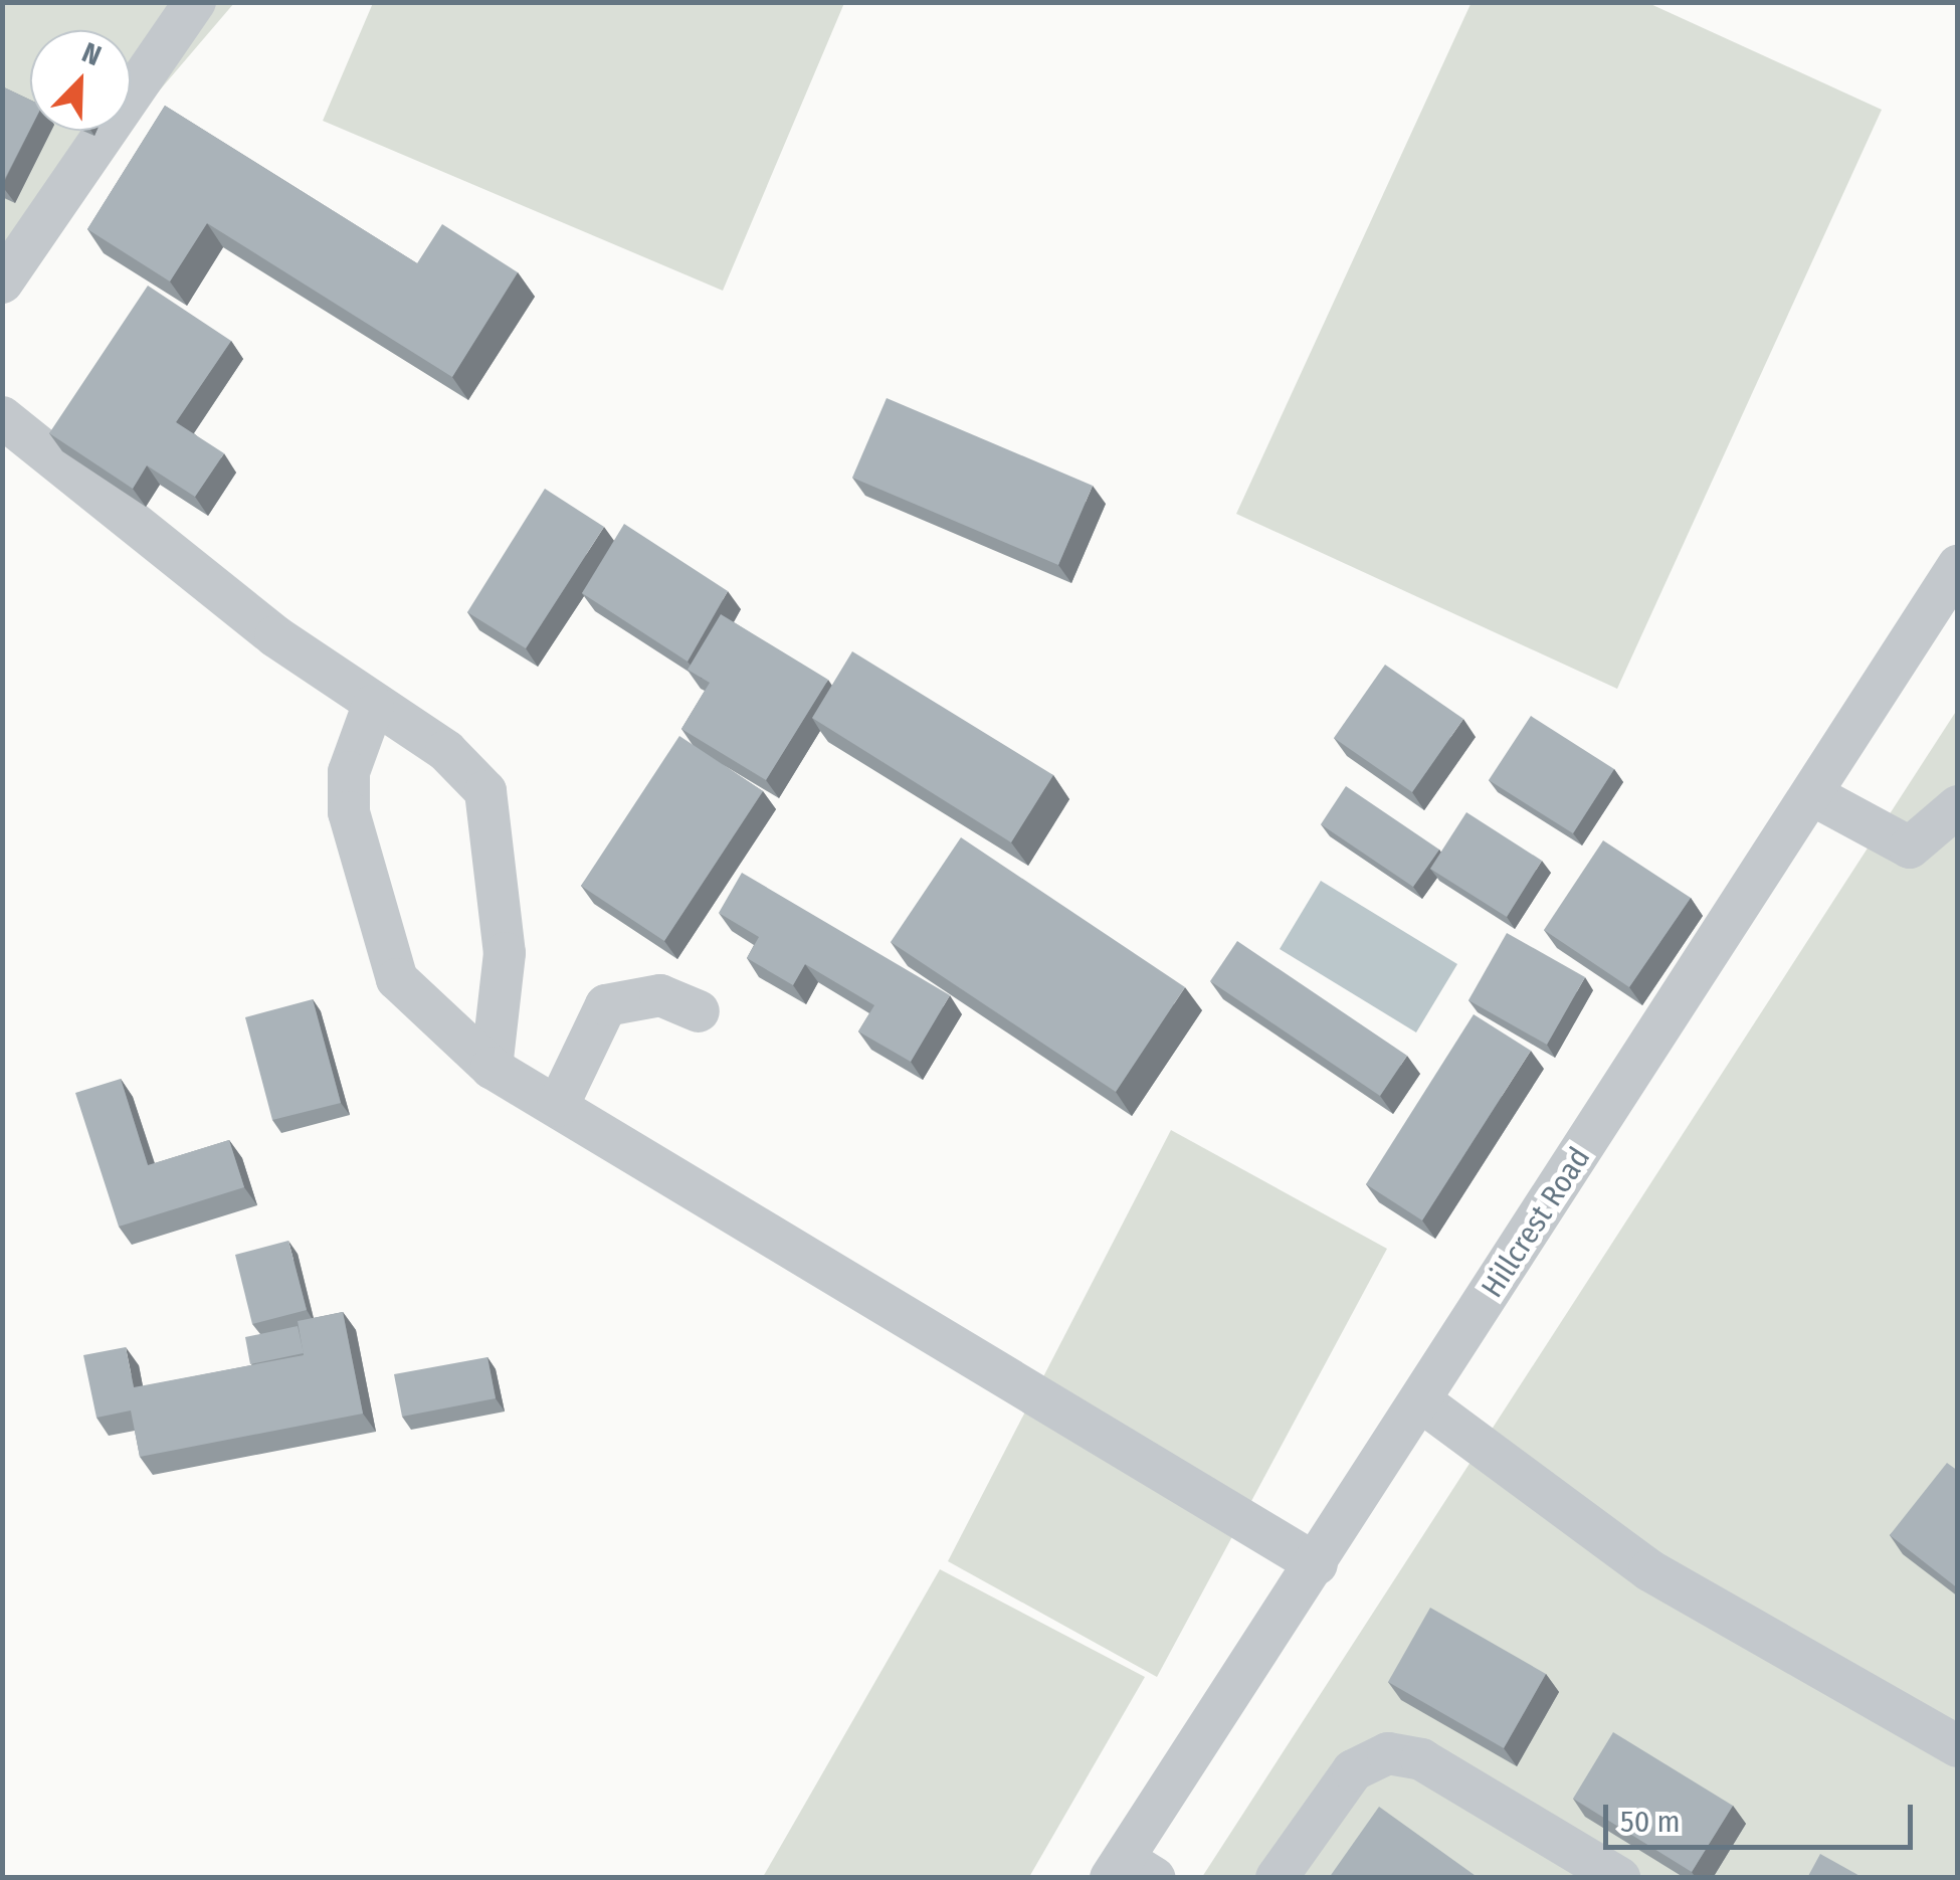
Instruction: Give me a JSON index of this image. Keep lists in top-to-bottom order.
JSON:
{
  "streets": {
    "street": ["Hillcrest Road"]
  },
  "scale_bar": "50 m",
  "north": "top right"
}
